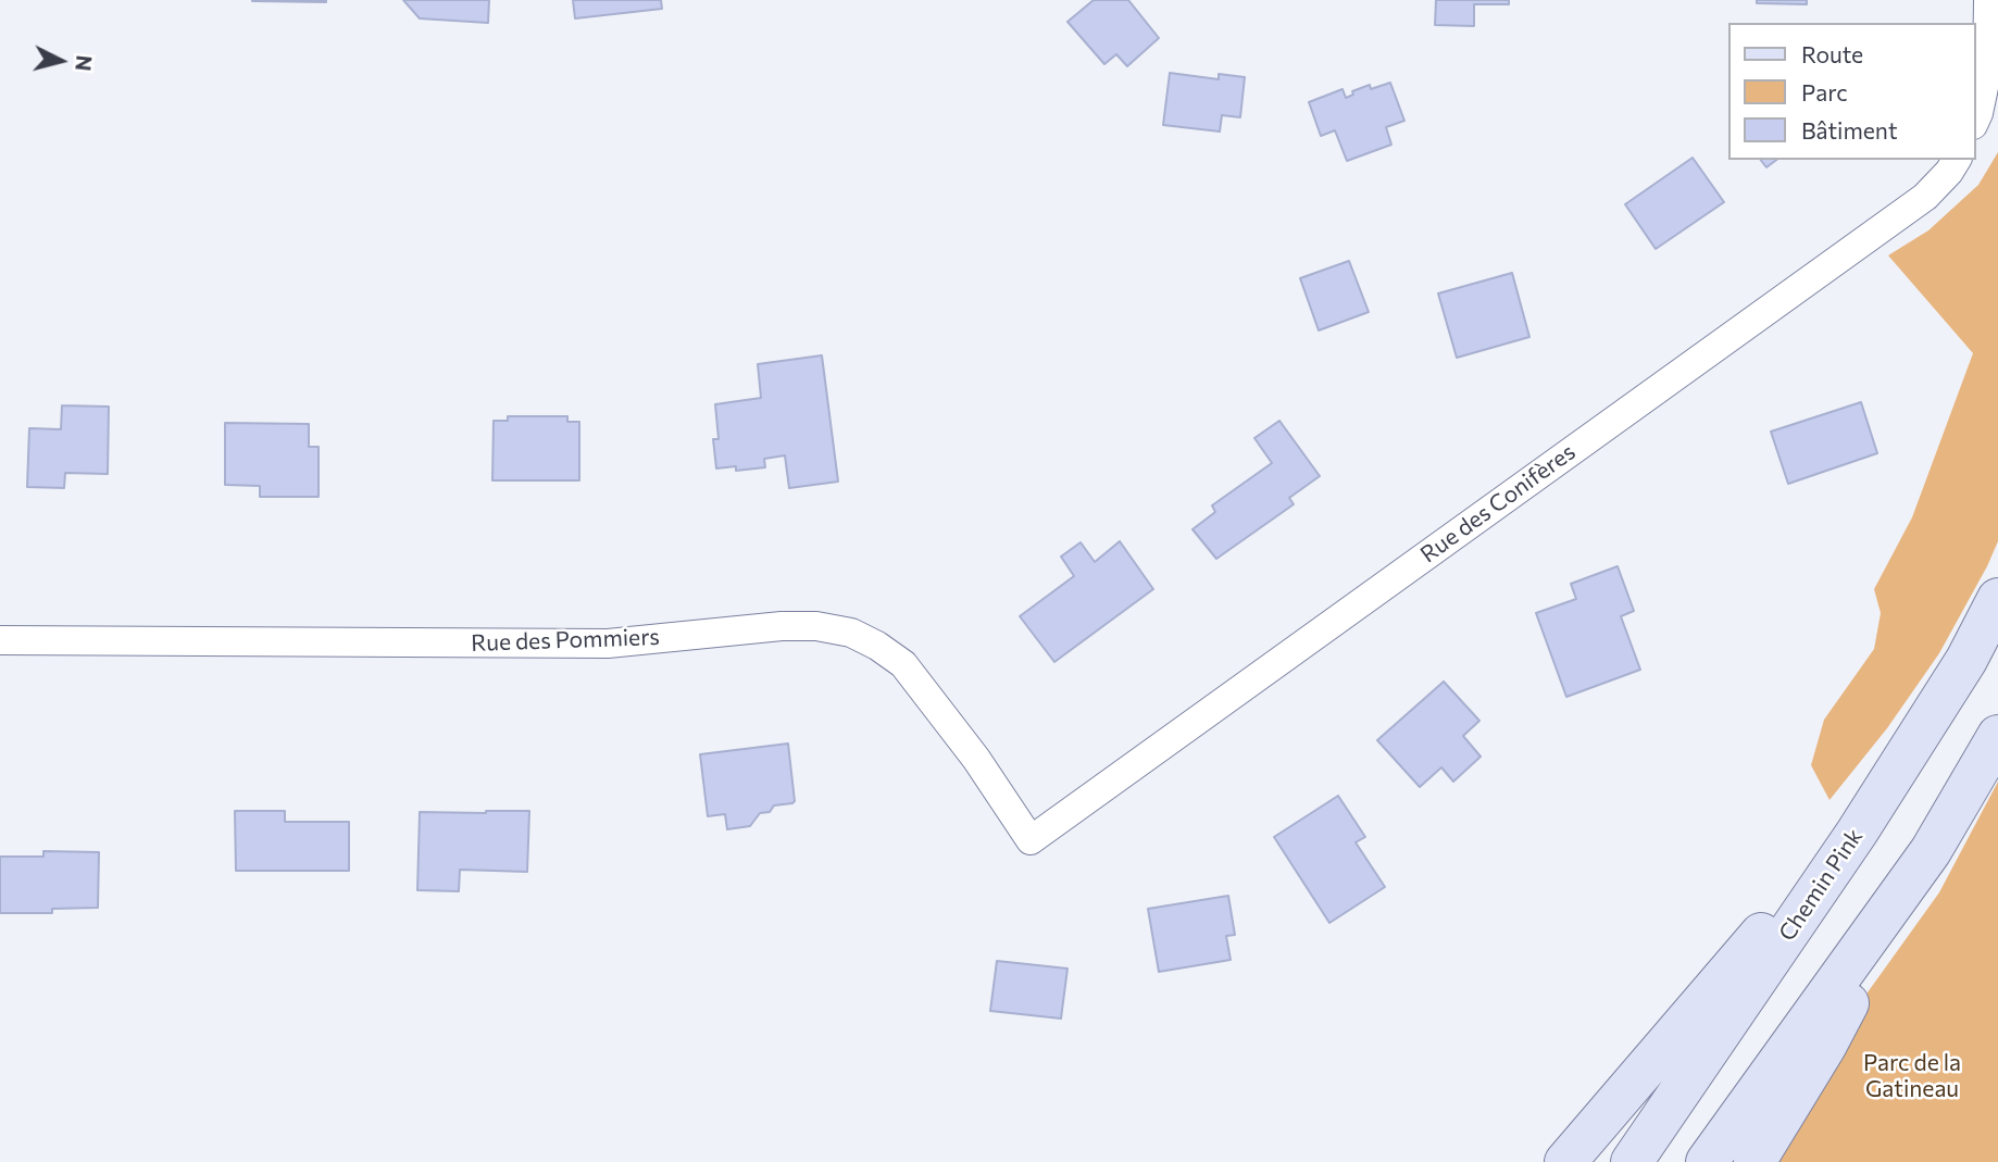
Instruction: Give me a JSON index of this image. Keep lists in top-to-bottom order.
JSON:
{
  "streets": {
    "main road": ["Chemin Pink"],
    "street": ["Rue des Conifères", "Rue des Pommiers"]
  },
  "crossings": [
    ["Rue des Conifères", "Rue des Pommiers"]
  ],
  "parks": ["Parc de la Gatineau"],
  "legend": ["Route", "Parc", "Bâtiment"],
  "north": "right"
}
